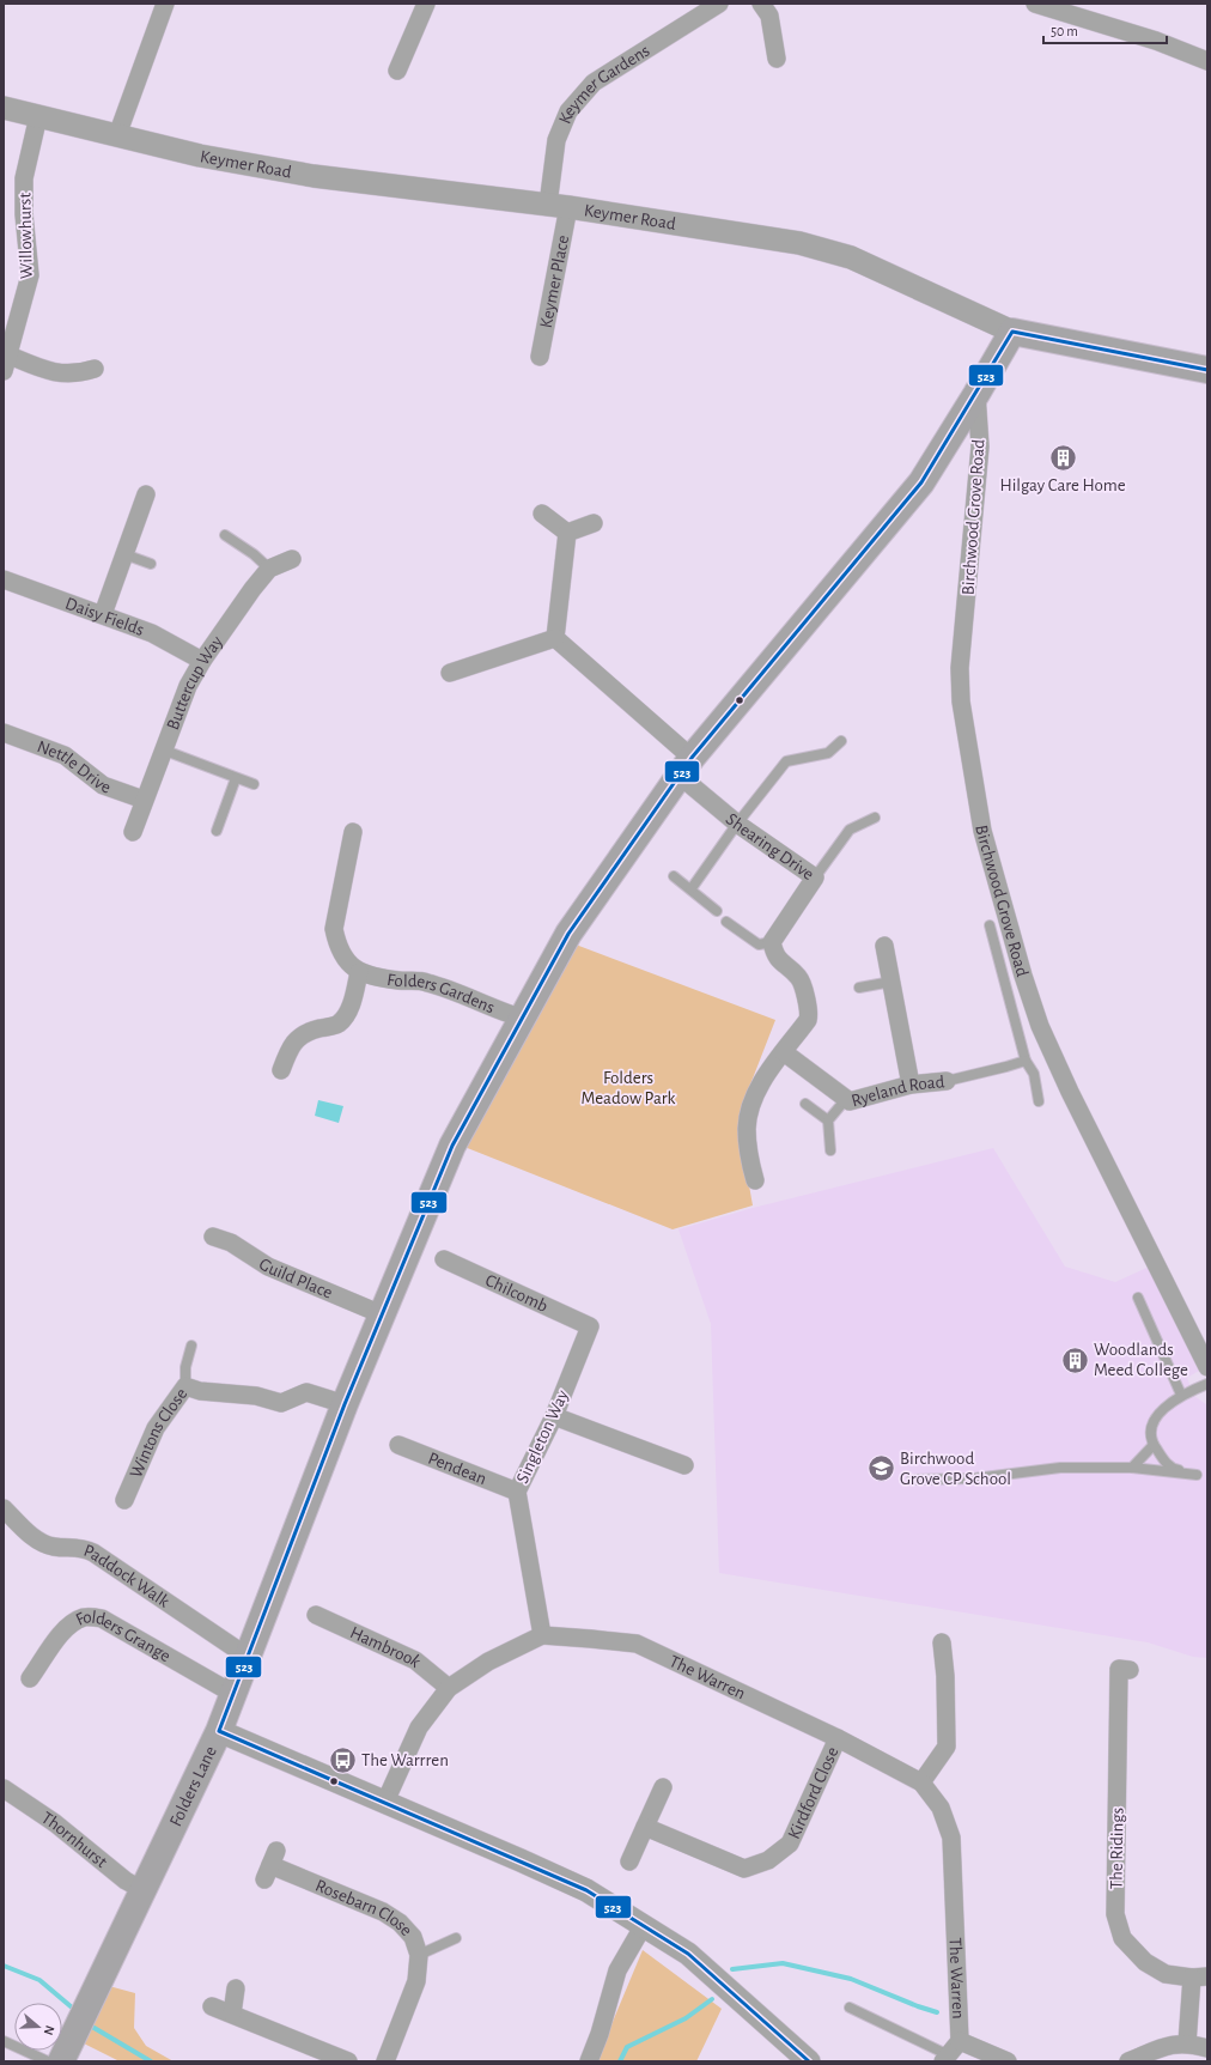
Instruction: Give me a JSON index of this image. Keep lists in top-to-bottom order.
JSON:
{
  "streets": {
    "main road": ["Keymer Road", "Folders Lane"],
    "street": [
      "Keymer Gardens",
      "Willowhurst",
      "Keymer Place",
      "Birchwood Grove Road",
      "Daisy Fields",
      "Buttercup Way",
      "Nettle Drive",
      "Shearing Drive",
      "Folders Gardens",
      "Ryeland Road",
      "Guild Place",
      "Chilcomb",
      "Wintons Close",
      "Singleton Way",
      "Pendean",
      "Paddock Walk",
      "Folders Grange",
      "Hambrook",
      "The Warren",
      "Kirdford Close",
      "Thornhurst",
      "The Ridings",
      "Rosebarn Close"
    ]
  },
  "crossings": [
    ["Keymer Gardens", "Keymer Road"],
    ["Keymer Gardens", "Keymer Place"],
    ["Keymer Road", "Willowhurst"],
    ["Keymer Road", "Keymer Place"],
    ["Keymer Road", "Folders Lane"],
    ["Birchwood Grove Road", "Folders Lane"],
    ["Daisy Fields", "Buttercup Way"],
    ["Buttercup Way", "Nettle Drive"],
    ["Shearing Drive", "Folders Lane"],
    ["Folders Gardens", "Folders Lane"],
    ["Guild Place", "Folders Lane"],
    ["Chilcomb", "Singleton Way"],
    ["Wintons Close", "Folders Lane"],
    ["Singleton Way", "Pendean"],
    ["Singleton Way", "The Warren"],
    ["Paddock Walk", "Folders Lane"],
    ["Folders Grange", "Folders Lane"],
    ["The Warren", "Kirdford Close"],
    ["Folders Lane", "Thornhurst"]
  ],
  "parks": ["Folders Meadow Park"],
  "places": {
    "building": ["Hilgay Care Home", "Woodlands Meed College"],
    "school or university": ["Birchwood Grove CP School"],
    "bus stop": ["The Warrren"]
  },
  "lines": ["transit line 523"],
  "scale_bar": "50 m",
  "north": "right"
}
